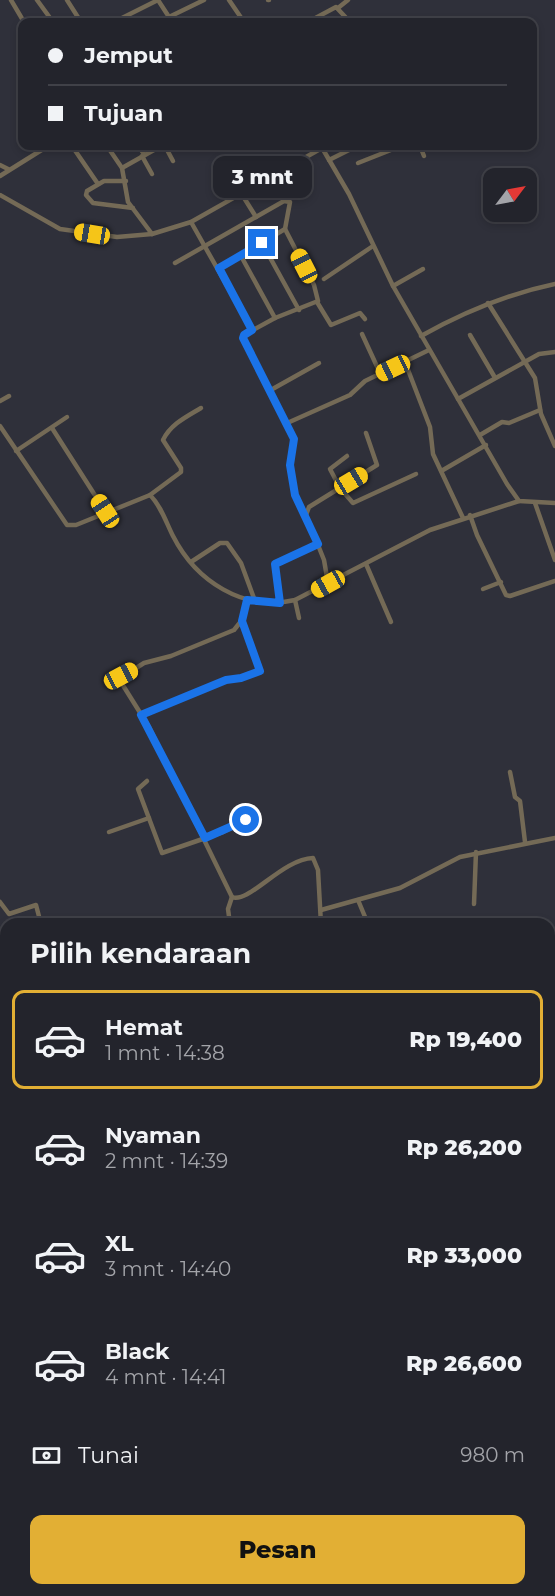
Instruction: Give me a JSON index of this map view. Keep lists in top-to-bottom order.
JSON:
{
  "north": "top right",
  "page": {
    "banner": ["Jemput", "Tujuan"],
    "bubble": "3 mnt",
    "heading": "Pilih kendaraan",
    "list": [
      {
        "name": "Hemat",
        "note": "1 mnt · 14:38",
        "value": "Rp 19,400"
      },
      {
        "name": "Nyaman",
        "note": "2 mnt · 14:39",
        "value": "Rp 26,200"
      },
      {
        "name": "XL",
        "note": "3 mnt · 14:40",
        "value": "Rp 33,000"
      },
      {
        "name": "Black",
        "note": "4 mnt · 14:41",
        "value": "Rp 26,600"
      }
    ],
    "pay": ["Tunai", "980 m"],
    "buttons": "Pesan"
  }
}
